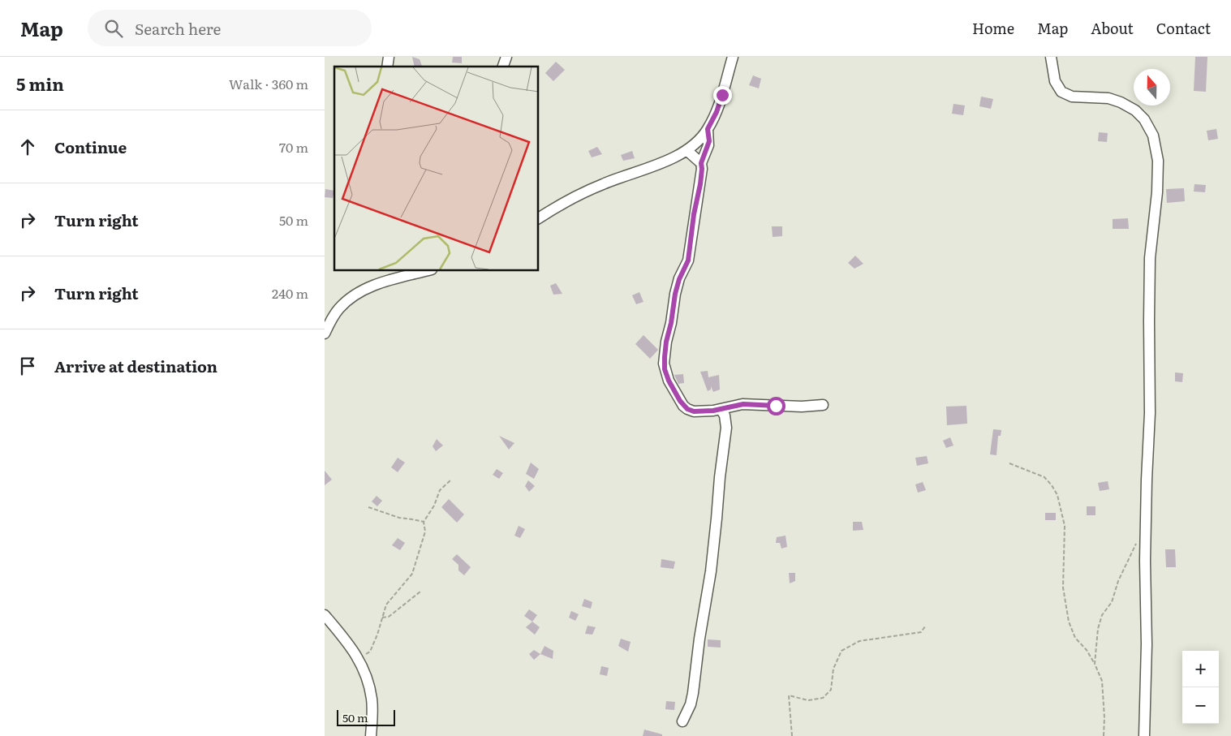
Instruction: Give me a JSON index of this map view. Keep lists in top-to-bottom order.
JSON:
{
  "scale_bar": "50 m",
  "north": "top",
  "page": {
    "header": "Map",
    "search": "Search here",
    "nav": [
      "Home",
      "Map",
      "About",
      "Contact"
    ],
    "heading": ["5 min", "Walk · 360 m"],
    "list": [
      ["Continue", "70 m"],
      ["Turn right", "50 m"],
      ["Turn right", "240 m"],
      "Arrive at destination"
    ],
    "map_buttons": ["+", "−"],
    "scale": "50 m"
  }
}
